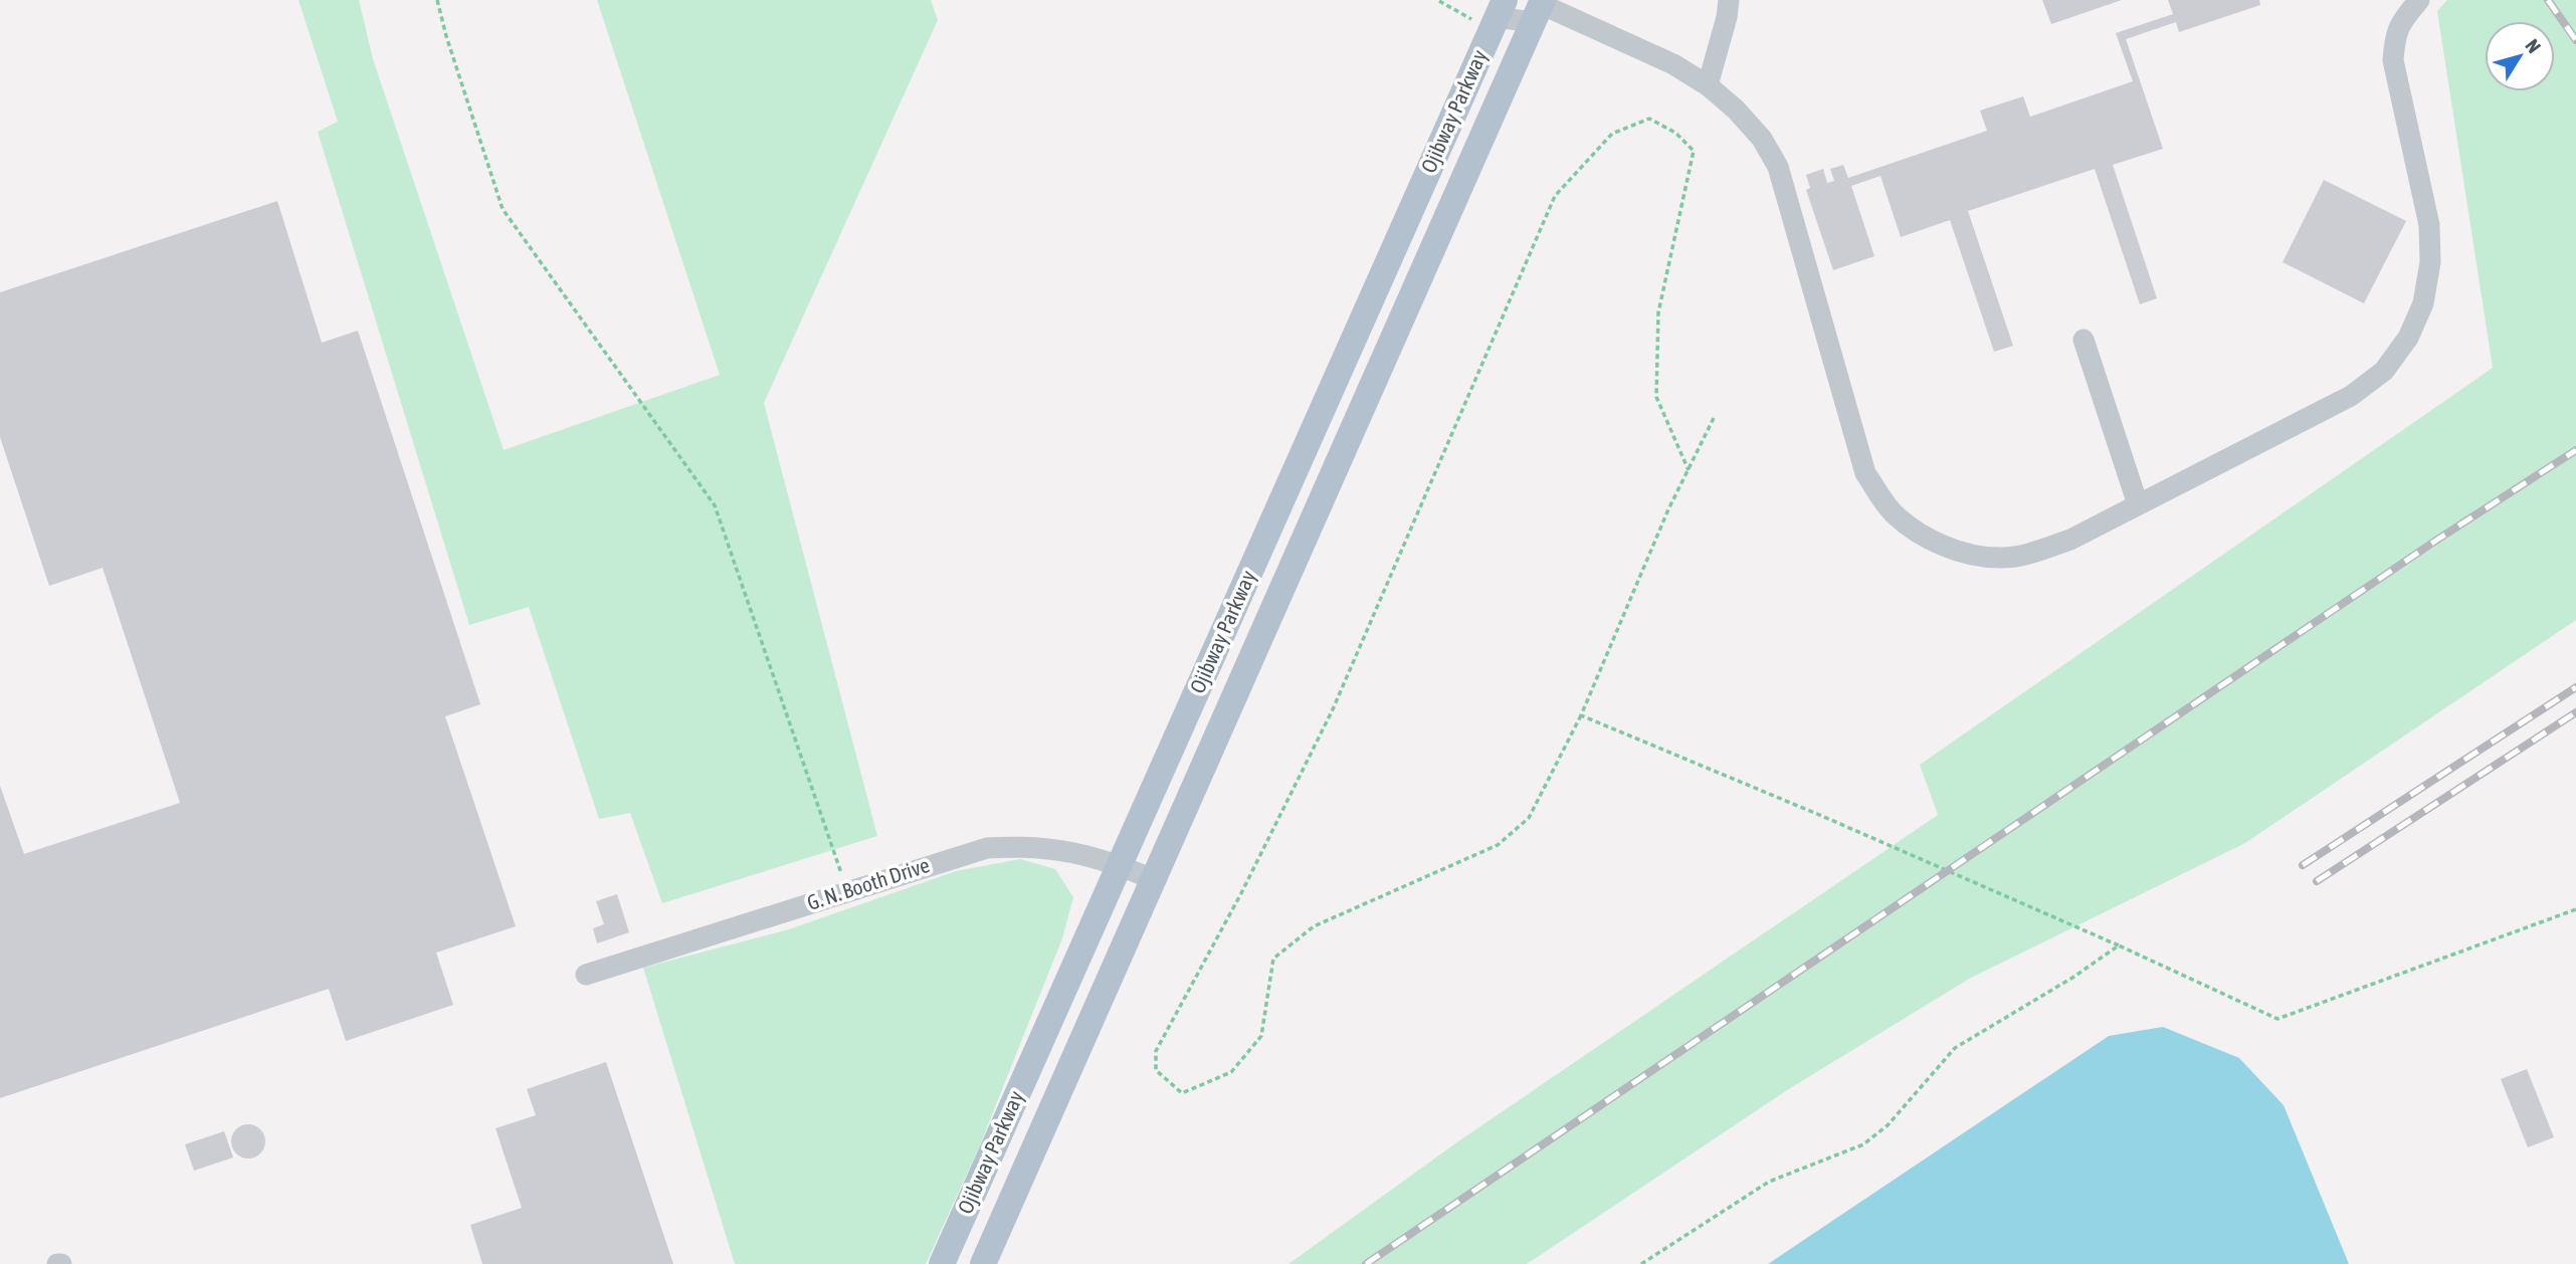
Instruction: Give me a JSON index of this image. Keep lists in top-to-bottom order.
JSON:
{
  "streets": {
    "main road": ["Ojibway Parkway"],
    "street": ["G. N. Booth Drive"]
  },
  "crossings": [
    ["Ojibway Parkway", "G. N. Booth Drive"]
  ],
  "north": "top right"
}
